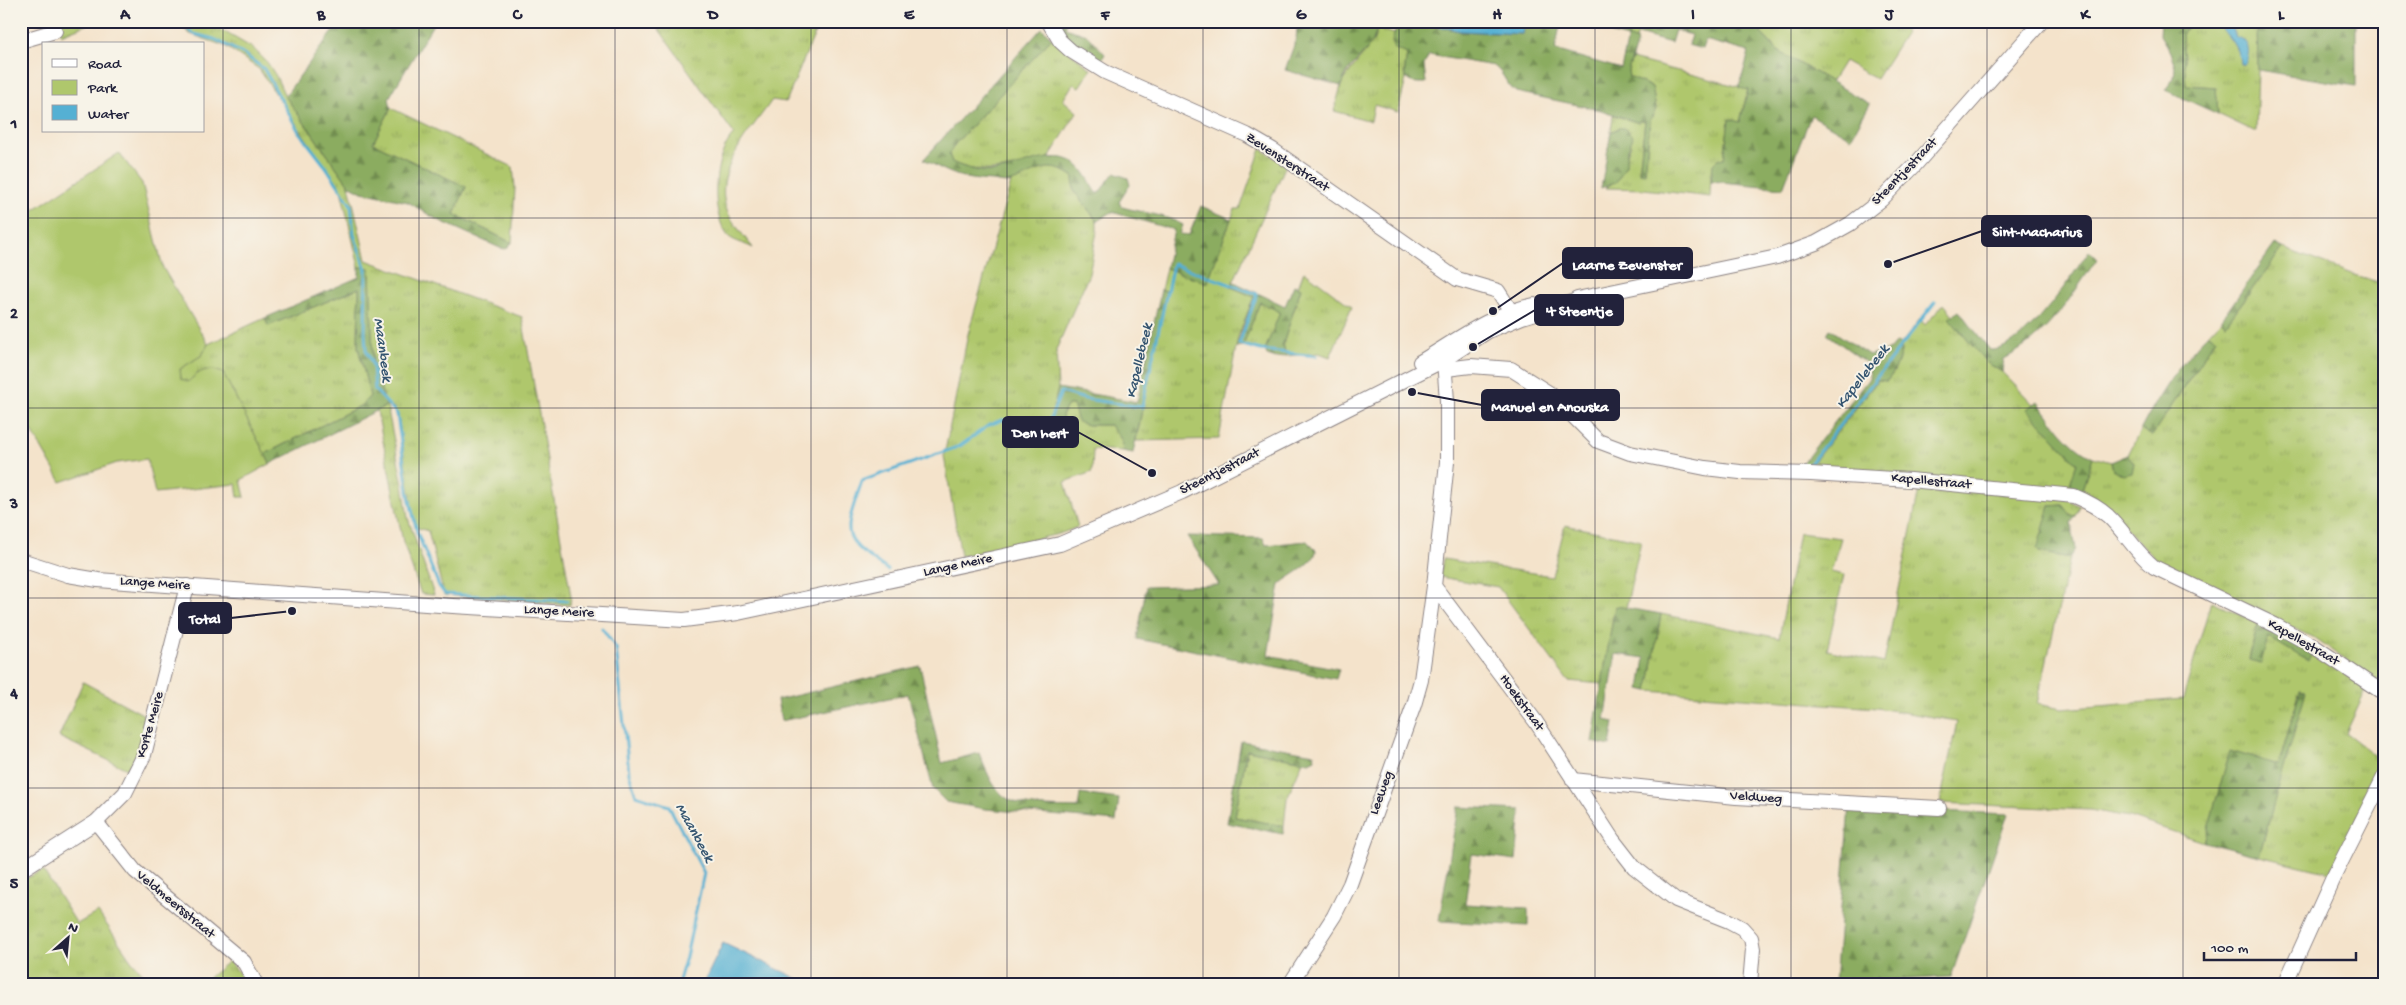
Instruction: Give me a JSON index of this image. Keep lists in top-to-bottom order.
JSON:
{
  "streets": {
    "street": [
      "Zevensterstraat",
      "Steentjestraat",
      "Kapellestraat",
      "Lange Meire",
      "Hoekstraat",
      "Korte Meire",
      "Leeweg",
      "Veldweg",
      "Veldmeersstraat"
    ]
  },
  "crossings": [
    ["Zevensterstraat", "Steentjestraat"],
    ["Steentjestraat", "Kapellestraat"],
    ["Steentjestraat", "Lange Meire"],
    ["Lange Meire", "Korte Meire"],
    ["Hoekstraat", "Leeweg"],
    ["Hoekstraat", "Veldweg"],
    ["Korte Meire", "Veldmeersstraat"]
  ],
  "water": ["Maanbeek", "Kapellebeek"],
  "places": [
    "Sint-Macharius",
    "Laarne Zevenster",
    "'t Steentje",
    "Manuel en Anouska",
    "Den hert",
    "Total"
  ],
  "legend": ["Road", "Park", "Water"],
  "scale_bar": "100 m",
  "north": "top right",
  "grid": {
    "columns": [
      "A",
      "B",
      "C",
      "D",
      "E",
      "F",
      "G",
      "H",
      "I",
      "J",
      "K",
      "L"
    ],
    "rows": [
      "1",
      "2",
      "3",
      "4",
      "5"
    ]
  }
}
